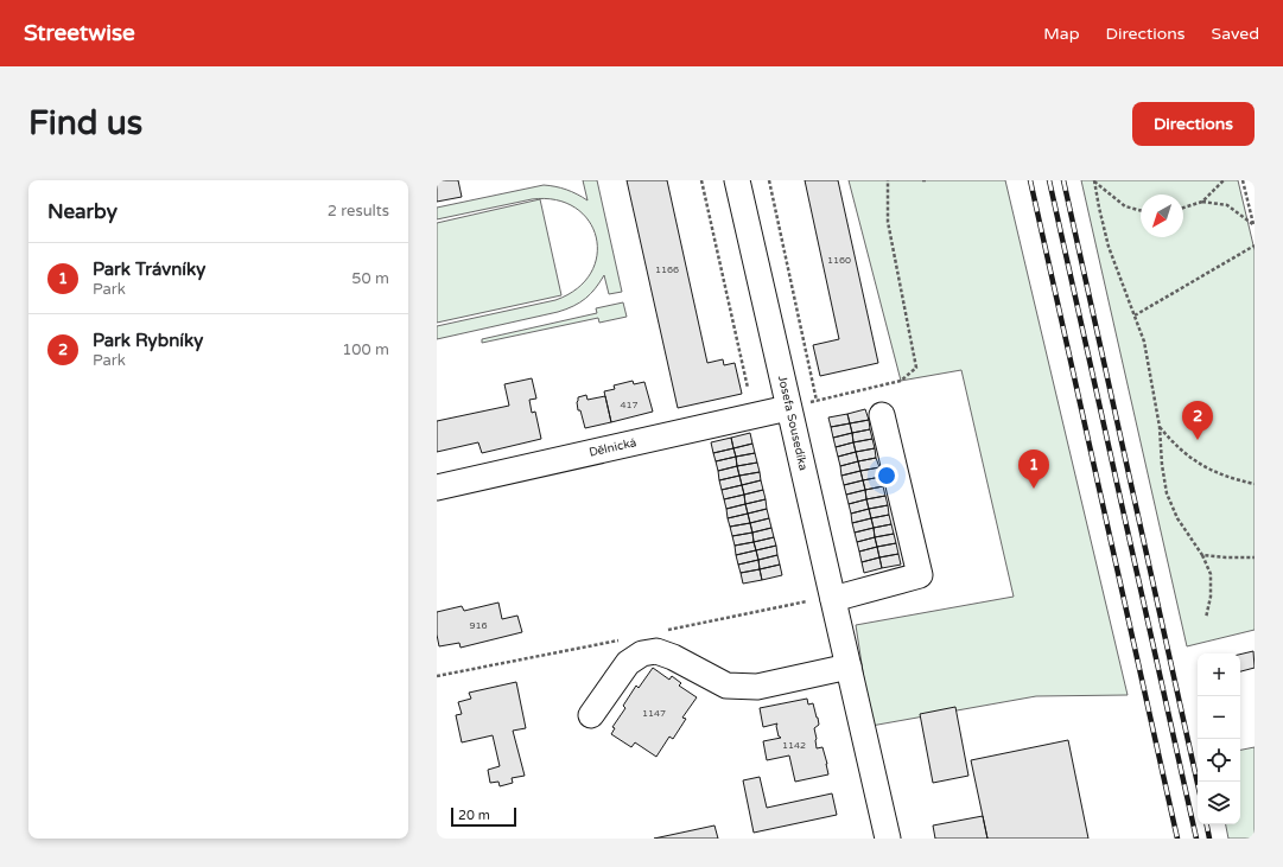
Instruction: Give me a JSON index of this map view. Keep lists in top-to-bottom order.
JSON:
{
  "streets": {
    "street": ["Josefa Sousedíka", "Dělnická"]
  },
  "crossings": [
    ["Josefa Sousedíka", "Dělnická"]
  ],
  "house_numbers": [
    "1160",
    "1166",
    "417",
    "916",
    "1147",
    "1142"
  ],
  "scale_bar": "20 m",
  "north": "bottom left",
  "page": {
    "header": "Streetwise",
    "nav": ["Map", "Directions", "Saved"],
    "buttons": "Directions",
    "title": "Find us",
    "heading": ["Nearby", "2 results"],
    "list": [
      {
        "mark": "1",
        "name": "Park Trávníky",
        "note": "Park",
        "value": "50 m"
      },
      {
        "mark": "2",
        "name": "Park Rybníky",
        "note": "Park",
        "value": "100 m"
      }
    ],
    "pins": ["2", "1"],
    "map_buttons": ["+", "−"],
    "scale": "20 m"
  }
}
